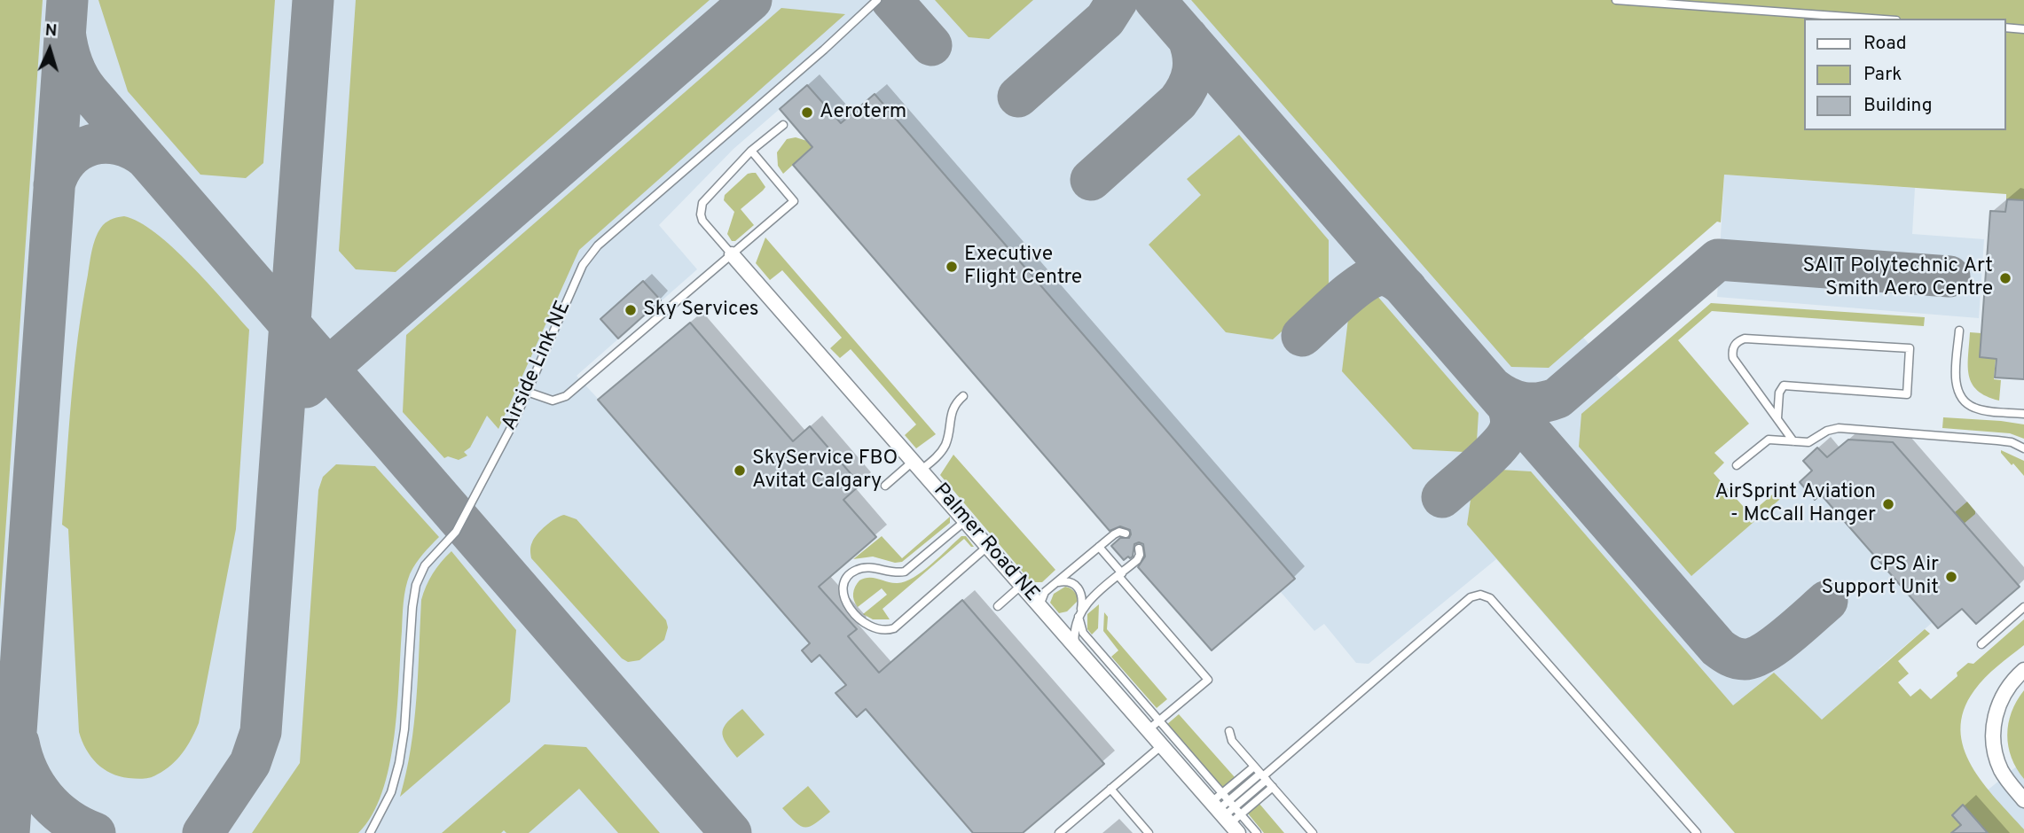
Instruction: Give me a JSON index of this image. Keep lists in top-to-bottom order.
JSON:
{
  "streets": {
    "street": ["Palmer Road NE"],
    "lane": ["Airside Link NE"]
  },
  "places": [
    "Aeroterm",
    "Executive Flight Centre",
    "SAIT Polytechnic Art Smith Aero Centre",
    "Sky Services",
    "SkyService FBO Avitat Calgary",
    "AirSprint Aviation - McCall Hanger",
    "CPS Air Support Unit"
  ],
  "legend": ["Road", "Park", "Building"],
  "north": "top"
}
